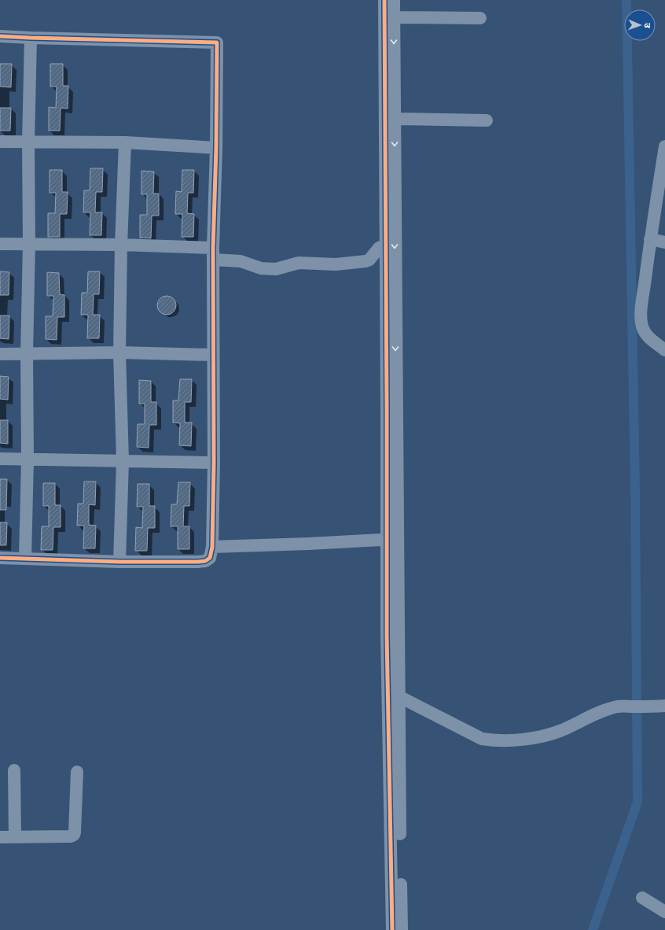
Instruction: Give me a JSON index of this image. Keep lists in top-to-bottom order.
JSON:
{
  "north": "right"
}
